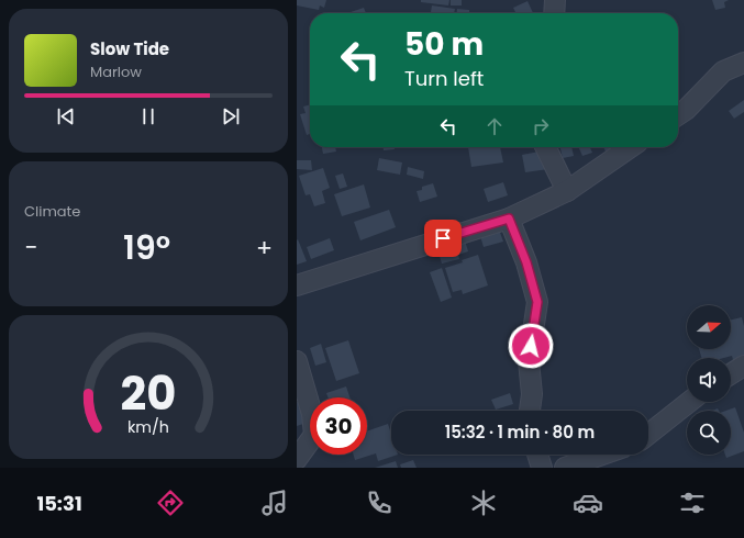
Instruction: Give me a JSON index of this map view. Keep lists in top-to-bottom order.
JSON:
{
  "north": "right",
  "page": {
    "turn": ["50 m", "Turn left"],
    "song": ["Slow Tide", "Marlow"],
    "tile": "Climate",
    "heat": ["−", "19°", "+"],
    "limit": "30",
    "trip": "15:32 · 1 min · 80 m",
    "tabs": "15:31",
    "gauge": ["20", "km/h"]
  }
}
